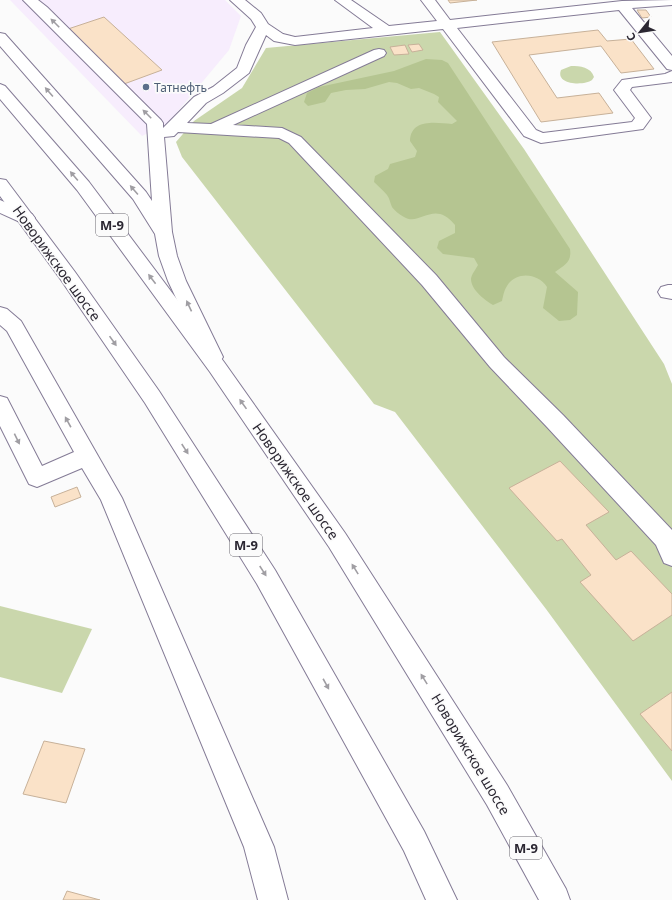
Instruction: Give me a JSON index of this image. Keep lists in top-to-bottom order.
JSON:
{
  "streets": {
    "main road": ["М-9", "Новорижское шоссе"]
  },
  "places": ["Татнефть"],
  "north": "bottom left"
}
